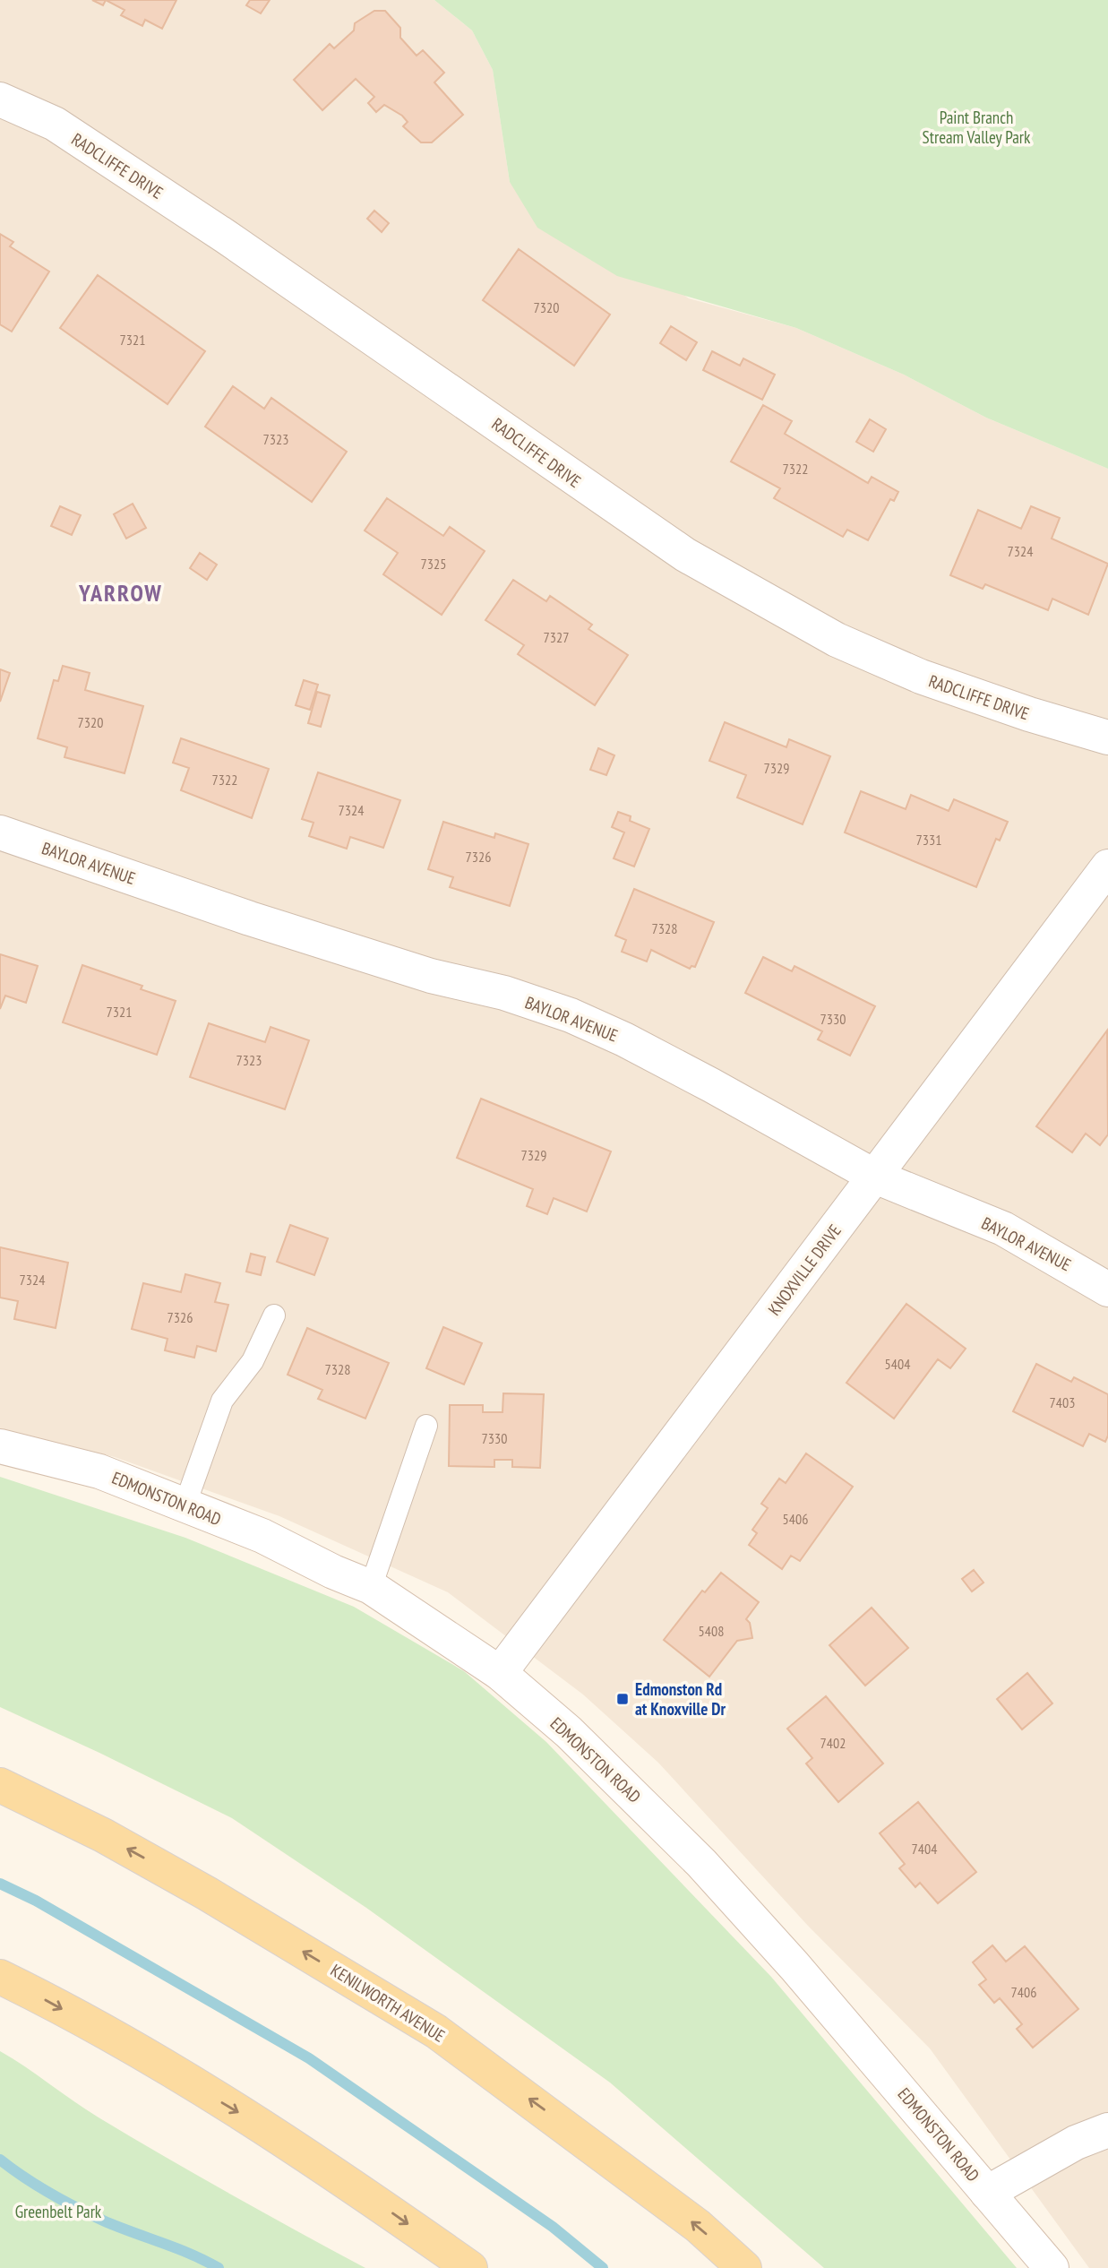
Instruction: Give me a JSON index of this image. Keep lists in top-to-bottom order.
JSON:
{
  "streets": {
    "main road": ["KENILWORTH AVENUE"],
    "street": [
      "RADCLIFFE DRIVE",
      "BAYLOR AVENUE",
      "KNOXVILLE DRIVE",
      "EDMONSTON ROAD"
    ]
  },
  "crossings": [
    ["BAYLOR AVENUE", "KNOXVILLE DRIVE"],
    ["KNOXVILLE DRIVE", "EDMONSTON ROAD"]
  ],
  "districts": ["YARROW"],
  "parks": ["Paint Branch Stream Valley Park", "Greenbelt Park"],
  "places": {
    "transit": ["Edmonston Rd at Knoxville Dr"]
  },
  "house_numbers": [
    "7320",
    "7321",
    "7323",
    "7322",
    "7324",
    "7325",
    "7327",
    "7320",
    "7329",
    "7322",
    "7324",
    "7331",
    "7326",
    "7328",
    "7321",
    "7330",
    "7323",
    "7329",
    "7324",
    "7326",
    "5404",
    "7328",
    "7403",
    "7330",
    "5406",
    "5408",
    "7402",
    "7404",
    "7406"
  ]
}
